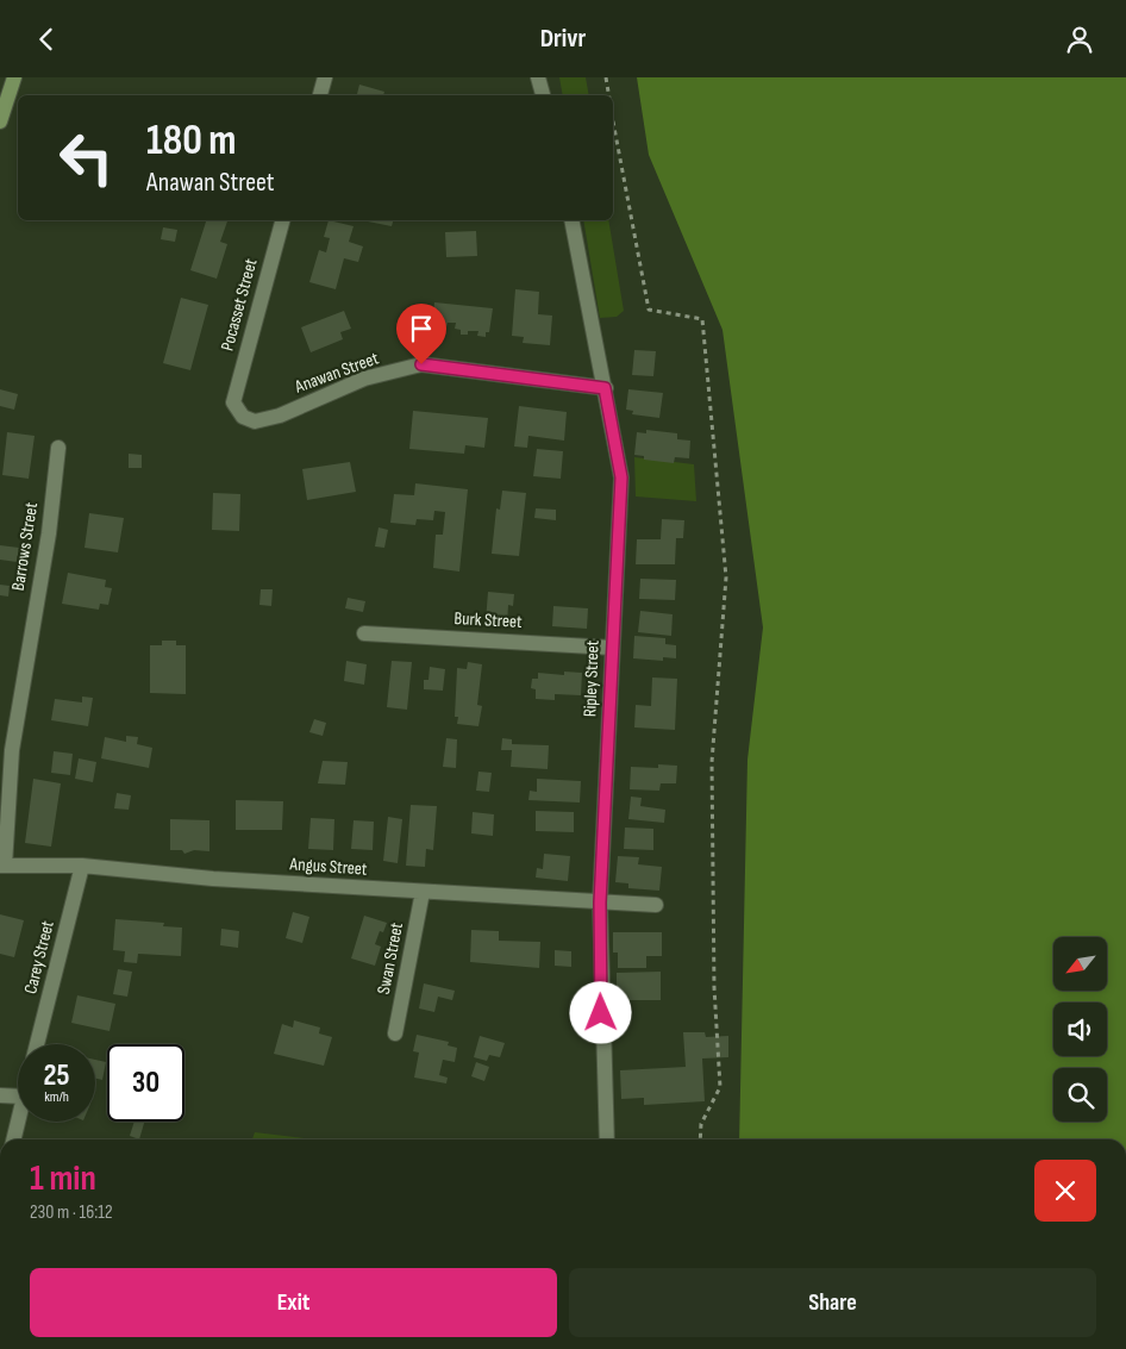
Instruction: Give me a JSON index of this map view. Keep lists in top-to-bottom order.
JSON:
{
  "streets": {
    "street": [
      "Pocasset Street",
      "Anawan Street",
      "Barrows Street",
      "Burk Street",
      "Ripley Street",
      "Angus Street",
      "Carey Street",
      "Swan Street"
    ]
  },
  "crossings": [
    ["Pocasset Street", "Anawan Street"],
    ["Anawan Street", "Ripley Street"],
    ["Barrows Street", "Angus Street"],
    ["Burk Street", "Ripley Street"],
    ["Ripley Street", "Angus Street"],
    ["Angus Street", "Carey Street"],
    ["Angus Street", "Swan Street"]
  ],
  "north": "bottom left",
  "page": {
    "header": "Drivr",
    "turn": ["180 m", "Anawan Street"],
    "speed": "25 km/h",
    "limit": "30",
    "heading": ["1 min", "230 m · 16:12"],
    "buttons": ["Exit", "Share"]
  }
}
